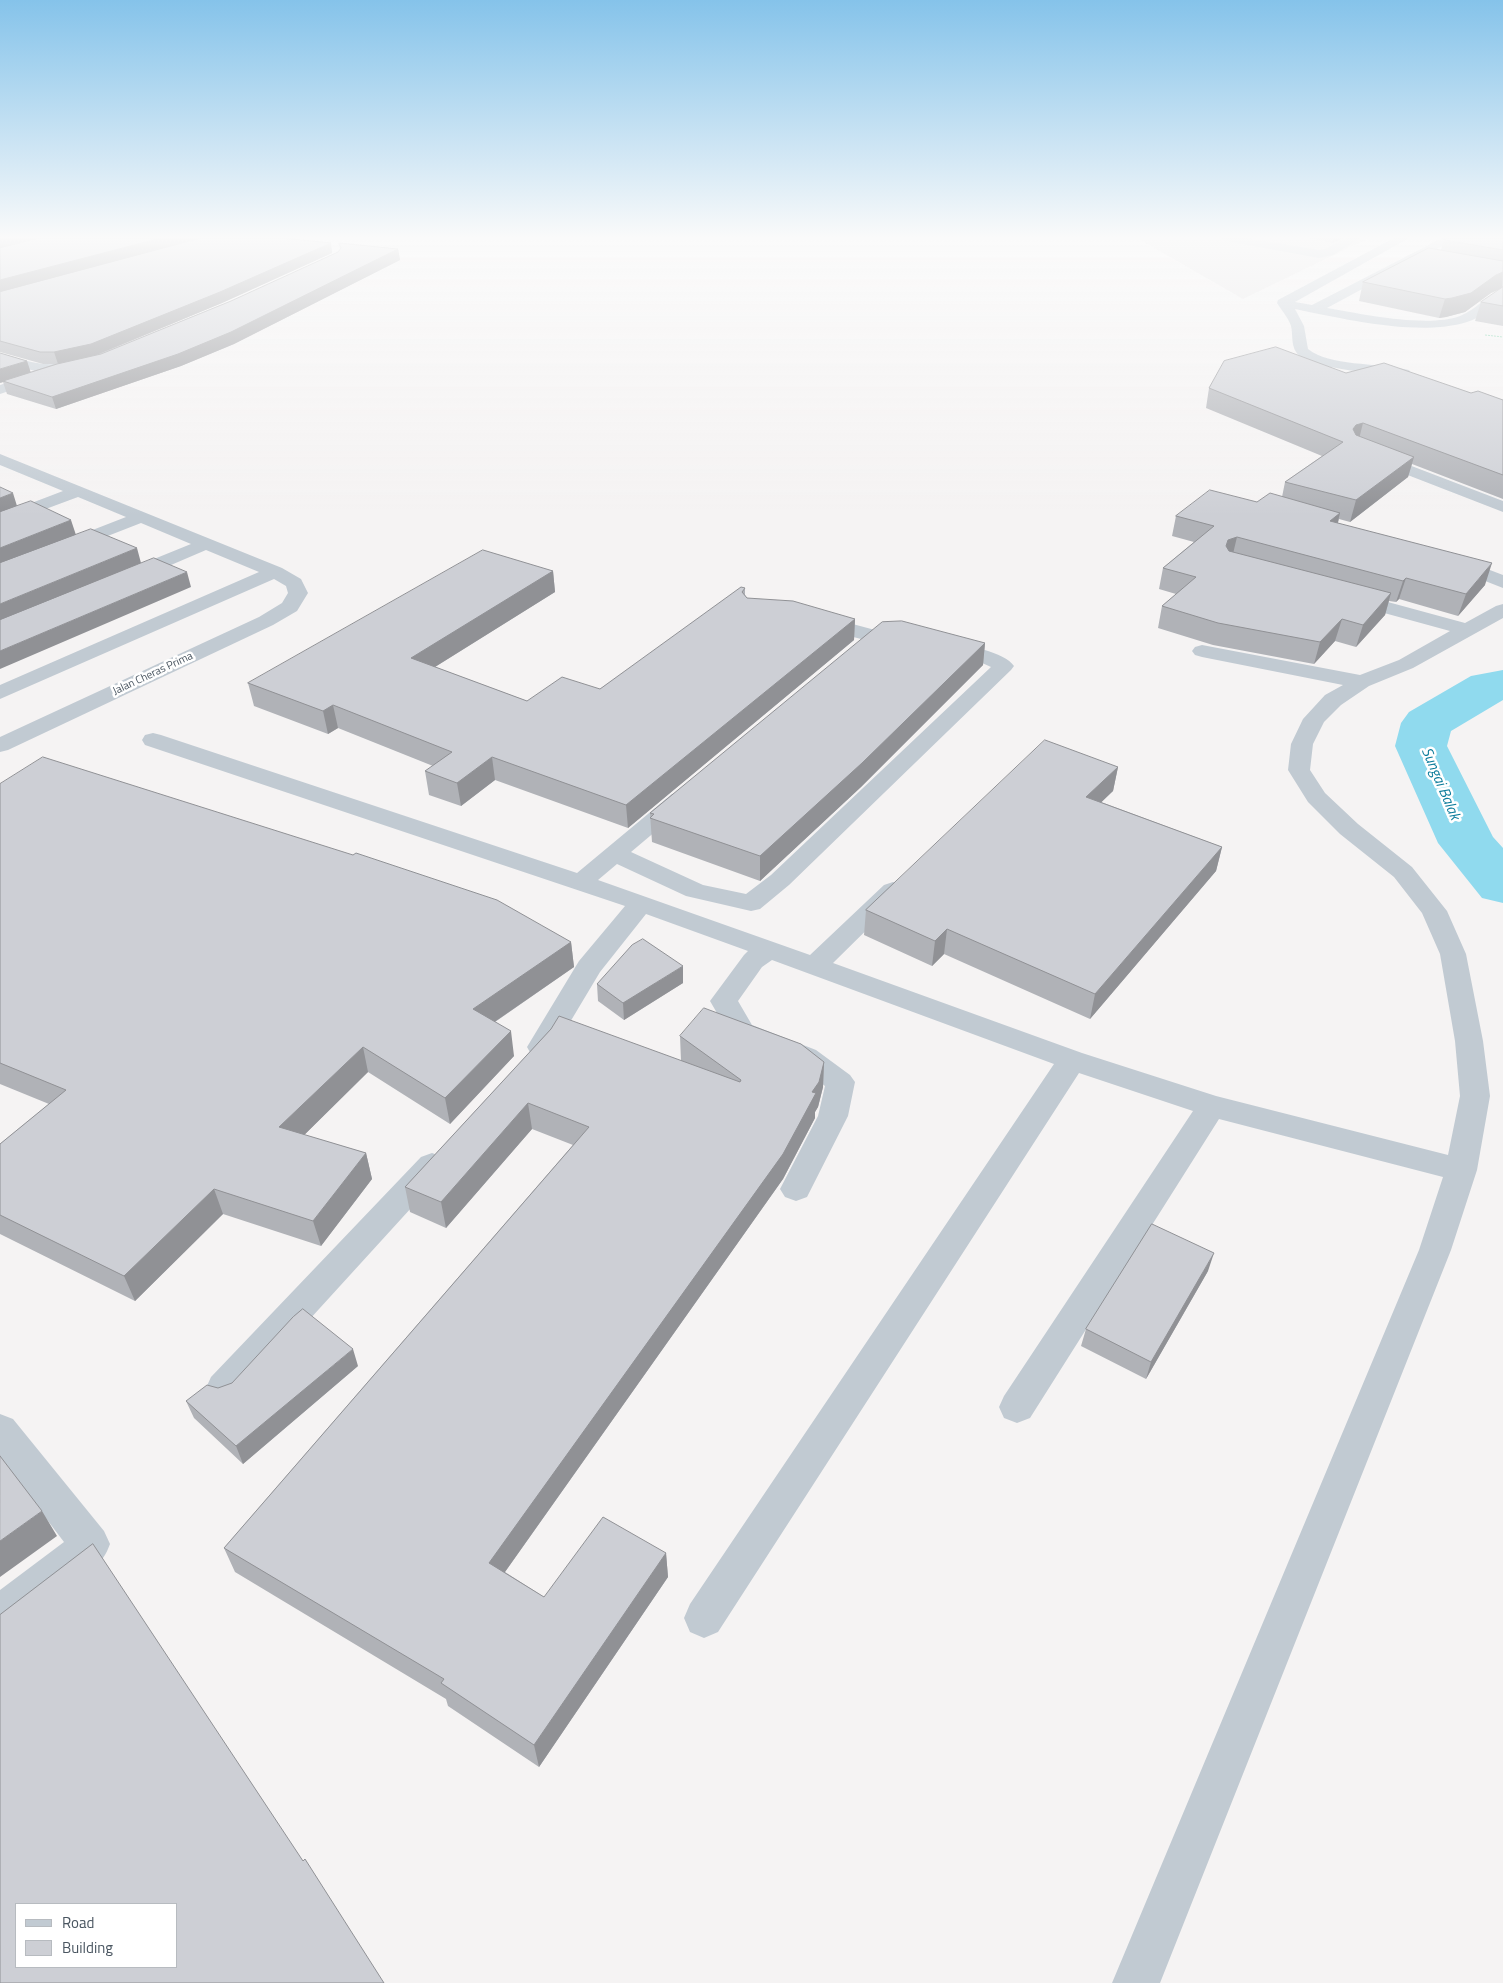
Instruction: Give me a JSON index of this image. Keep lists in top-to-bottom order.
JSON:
{
  "streets": {
    "street": ["Jalan Cheras Prima"]
  },
  "water": ["Sungai Balak"],
  "legend": ["Road", "Building"]
}
